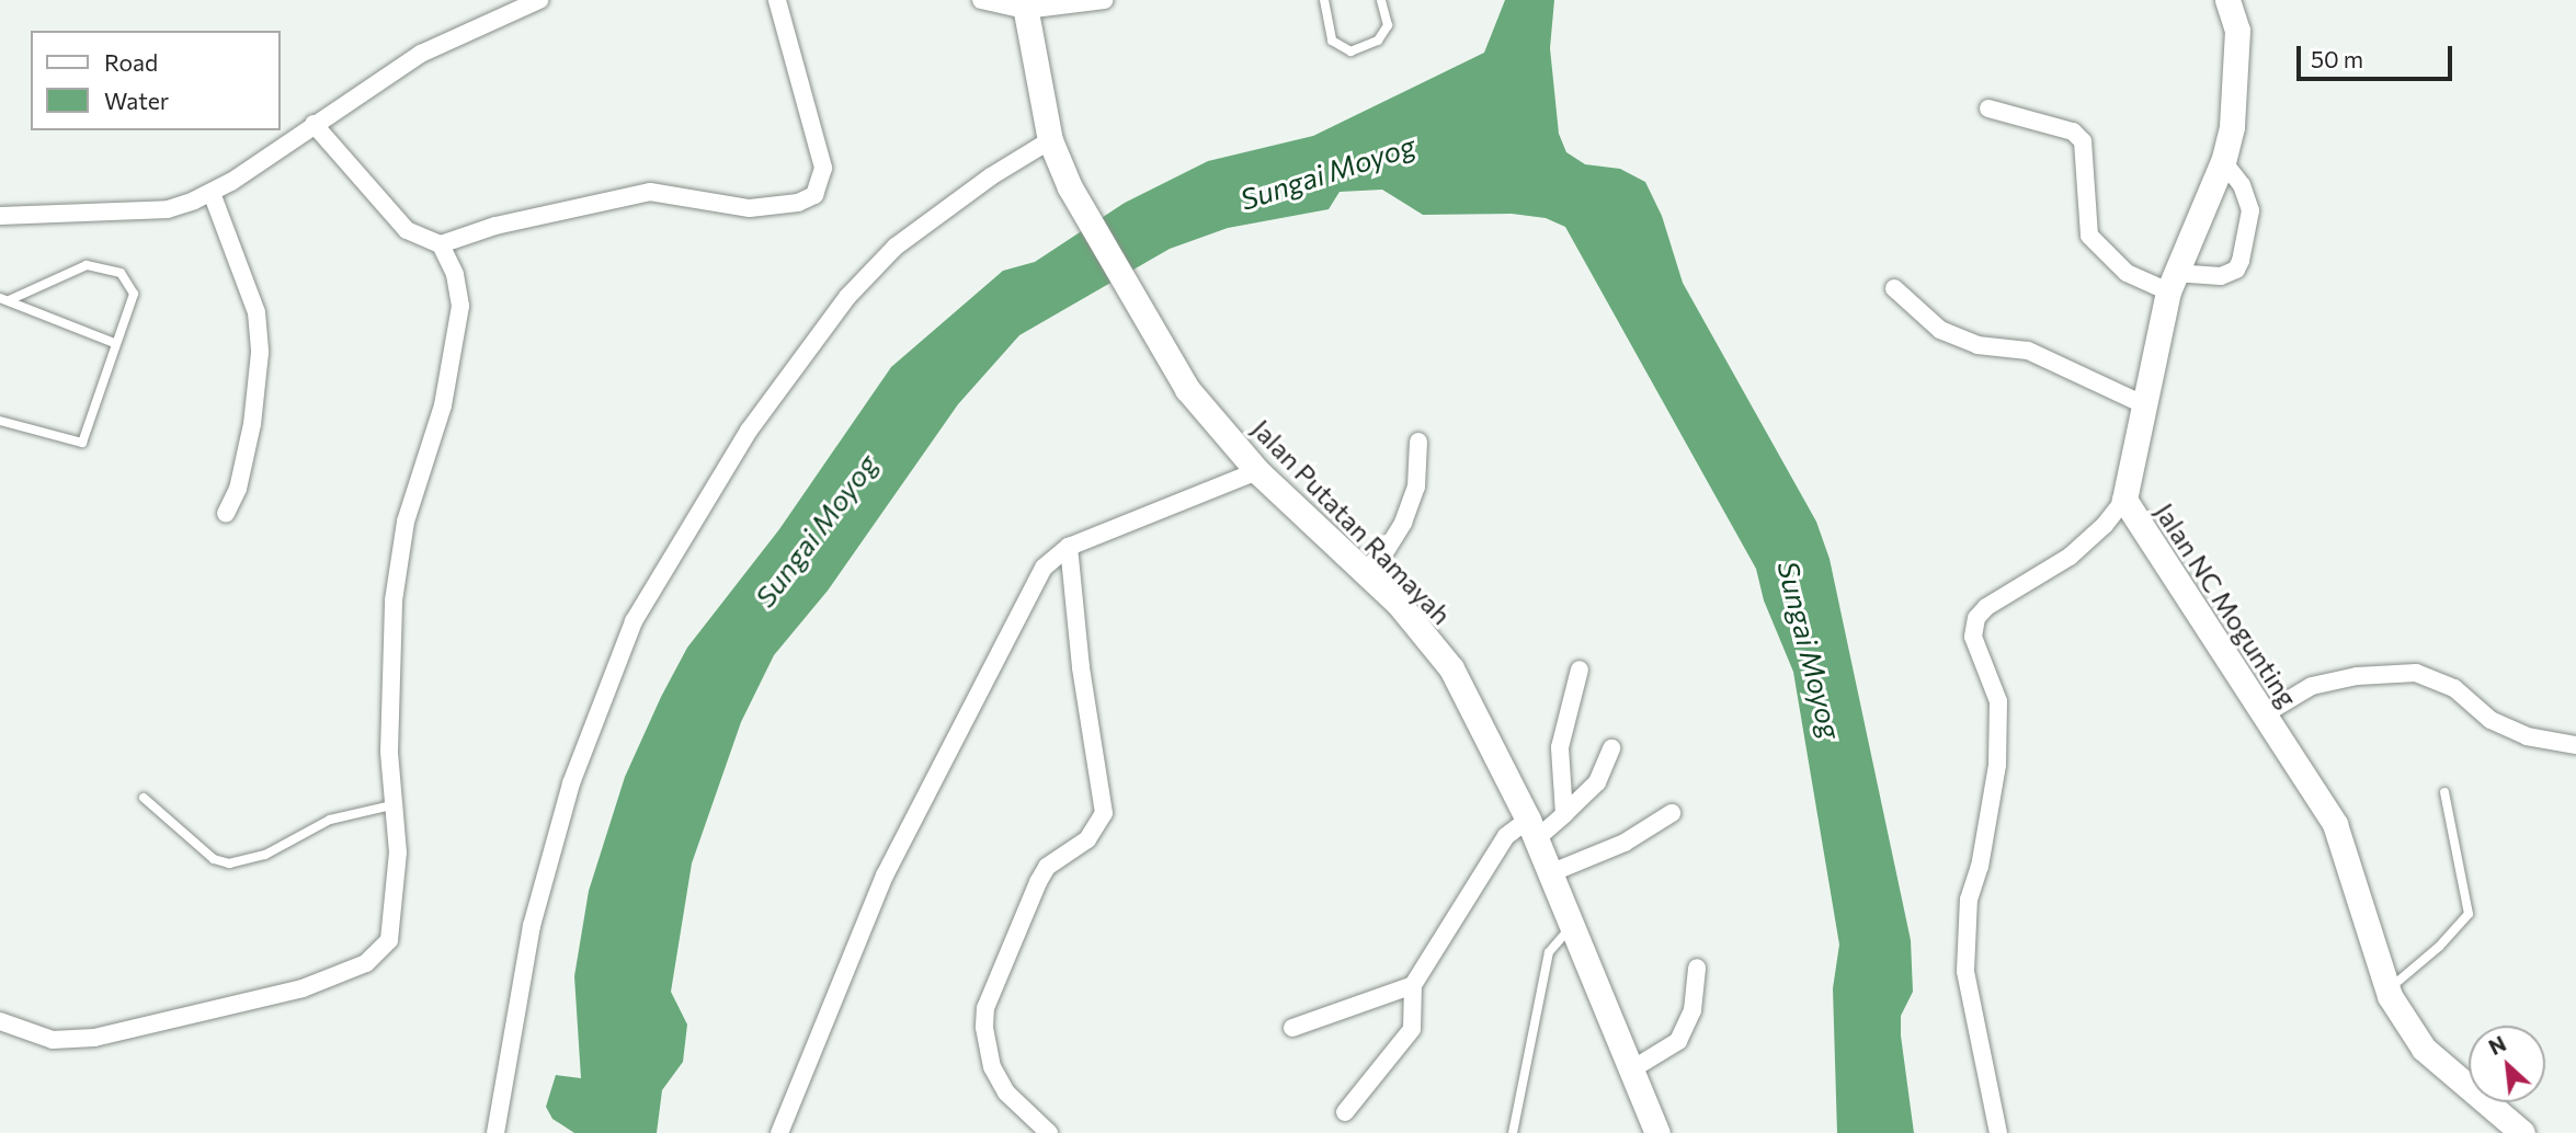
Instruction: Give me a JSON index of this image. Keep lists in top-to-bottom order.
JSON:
{
  "streets": {
    "main road": ["Jalan Putatan Ramayah", "Jalan NC Mogunting"]
  },
  "water": ["Sungai Moyog"],
  "legend": ["Road", "Water"],
  "scale_bar": "50 m",
  "north": "top left"
}
